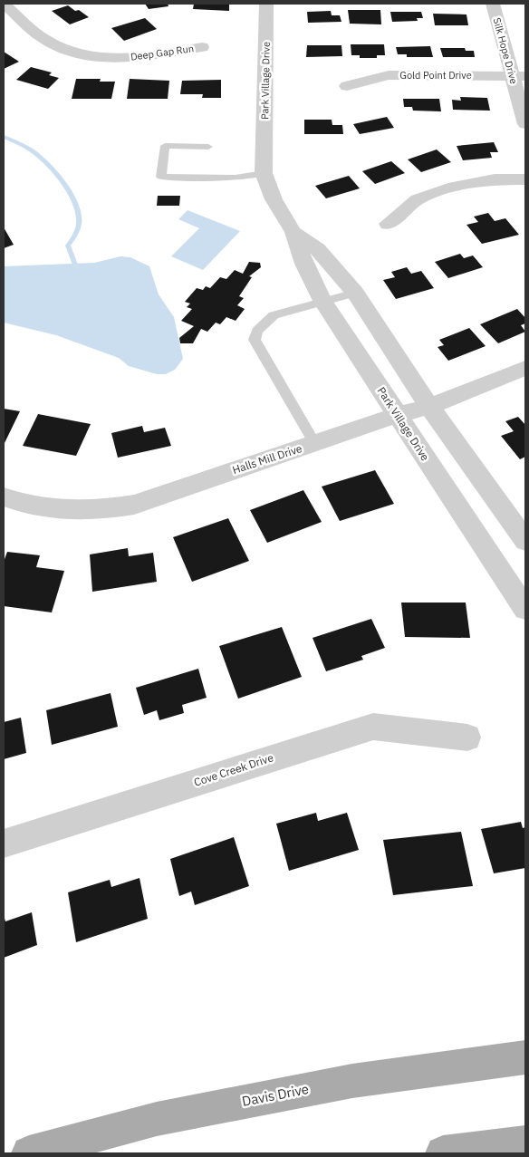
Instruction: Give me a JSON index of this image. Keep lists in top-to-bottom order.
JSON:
{
  "streets": {
    "main road": ["Davis Drive"],
    "street": [
      "Silk Hope Drive",
      "Deep Gap Run",
      "Gold Point Drive",
      "Park Village Drive",
      "Halls Mill Drive",
      "Cove Creek Drive"
    ]
  },
  "crossings": [
    ["Silk Hope Drive", "Gold Point Drive"],
    ["Park Village Drive", "Halls Mill Drive"]
  ]
}
